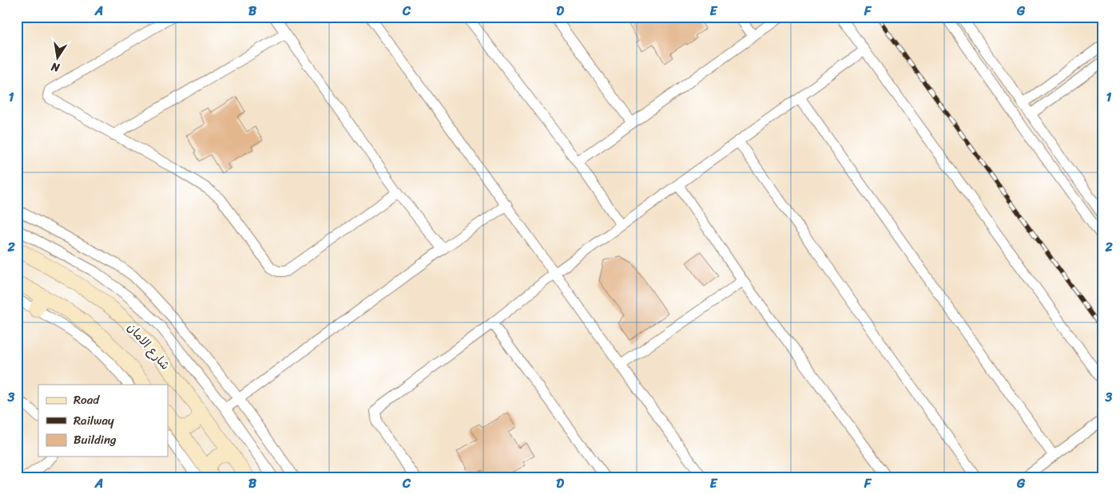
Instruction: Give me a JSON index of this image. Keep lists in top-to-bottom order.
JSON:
{
  "streets": {
    "street": ["شارع الامان"]
  },
  "legend": ["Road", "Railway", "Building"],
  "north": "bottom",
  "grid": {
    "columns": [
      "A",
      "B",
      "C",
      "D",
      "E",
      "F",
      "G"
    ],
    "rows": ["1", "2", "3"]
  }
}
